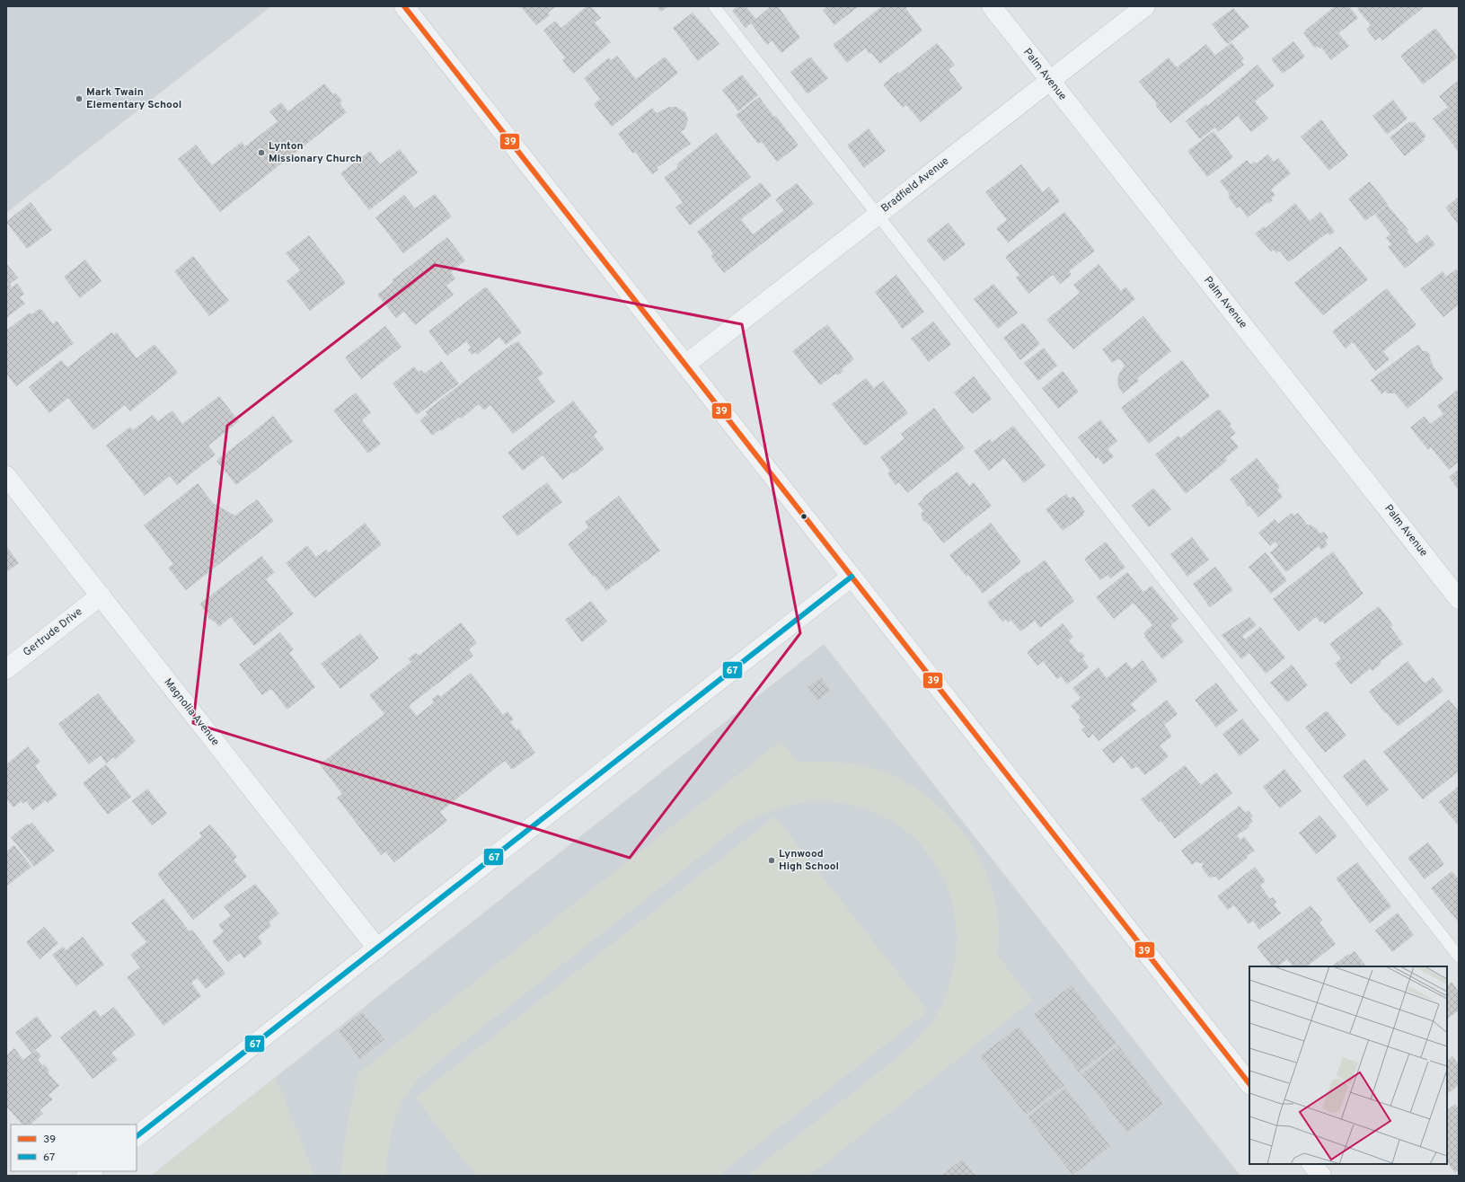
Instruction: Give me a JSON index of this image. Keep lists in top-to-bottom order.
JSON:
{
  "streets": {
    "street": [
      "Palm Avenue",
      "Bradfield Avenue",
      "Gertrude Drive",
      "Magnolia Avenue"
    ]
  },
  "crossings": [
    ["Palm Avenue", "Bradfield Avenue"],
    ["Gertrude Drive", "Magnolia Avenue"]
  ],
  "places": ["Mark Twain Elementary School", "Lynton Missionary Church", "Lynwood High School"],
  "lines": ["transit line 39", "transit line 67"],
  "legend": ["39", "67"]
}
